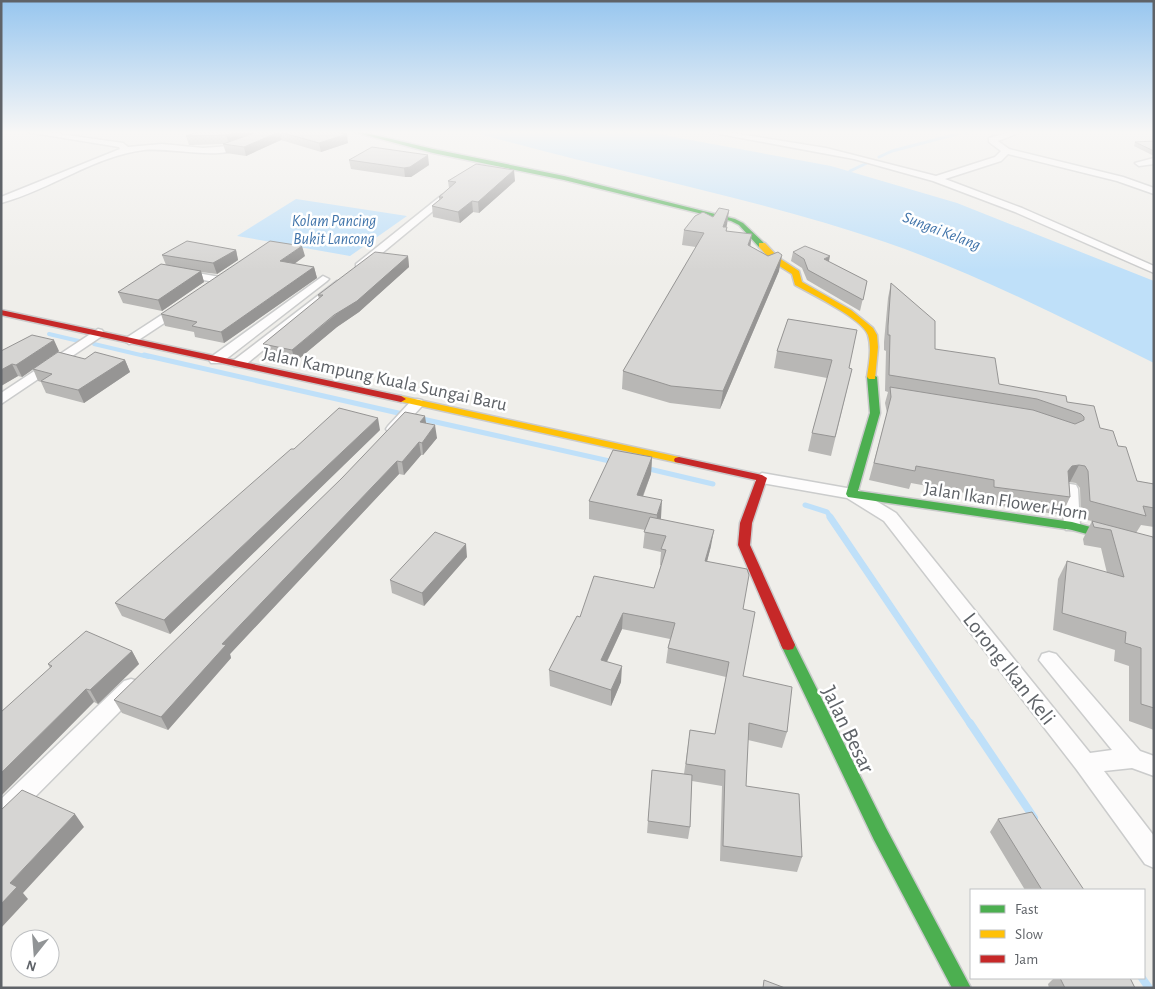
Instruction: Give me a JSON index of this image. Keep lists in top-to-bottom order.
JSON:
{
  "streets": {
    "street": [
      "Jalan Kampung Kuala Sungai Baru",
      "Jalan Ikan Flower Horn",
      "Lorong Ikan Keli",
      "Jalan Besar"
    ]
  },
  "crossings": [
    ["Jalan Kampung Kuala Sungai Baru", "Lorong Ikan Keli"],
    ["Jalan Kampung Kuala Sungai Baru", "Jalan Besar"],
    ["Jalan Ikan Flower Horn", "Lorong Ikan Keli"],
    ["Lorong Ikan Keli", "Jalan Besar"]
  ],
  "water": ["Kolam Pancing Bukit Lancong", "Sungai Kelang"],
  "legend": ["Fast", "Slow", "Jam"],
  "north": "bottom"
}
